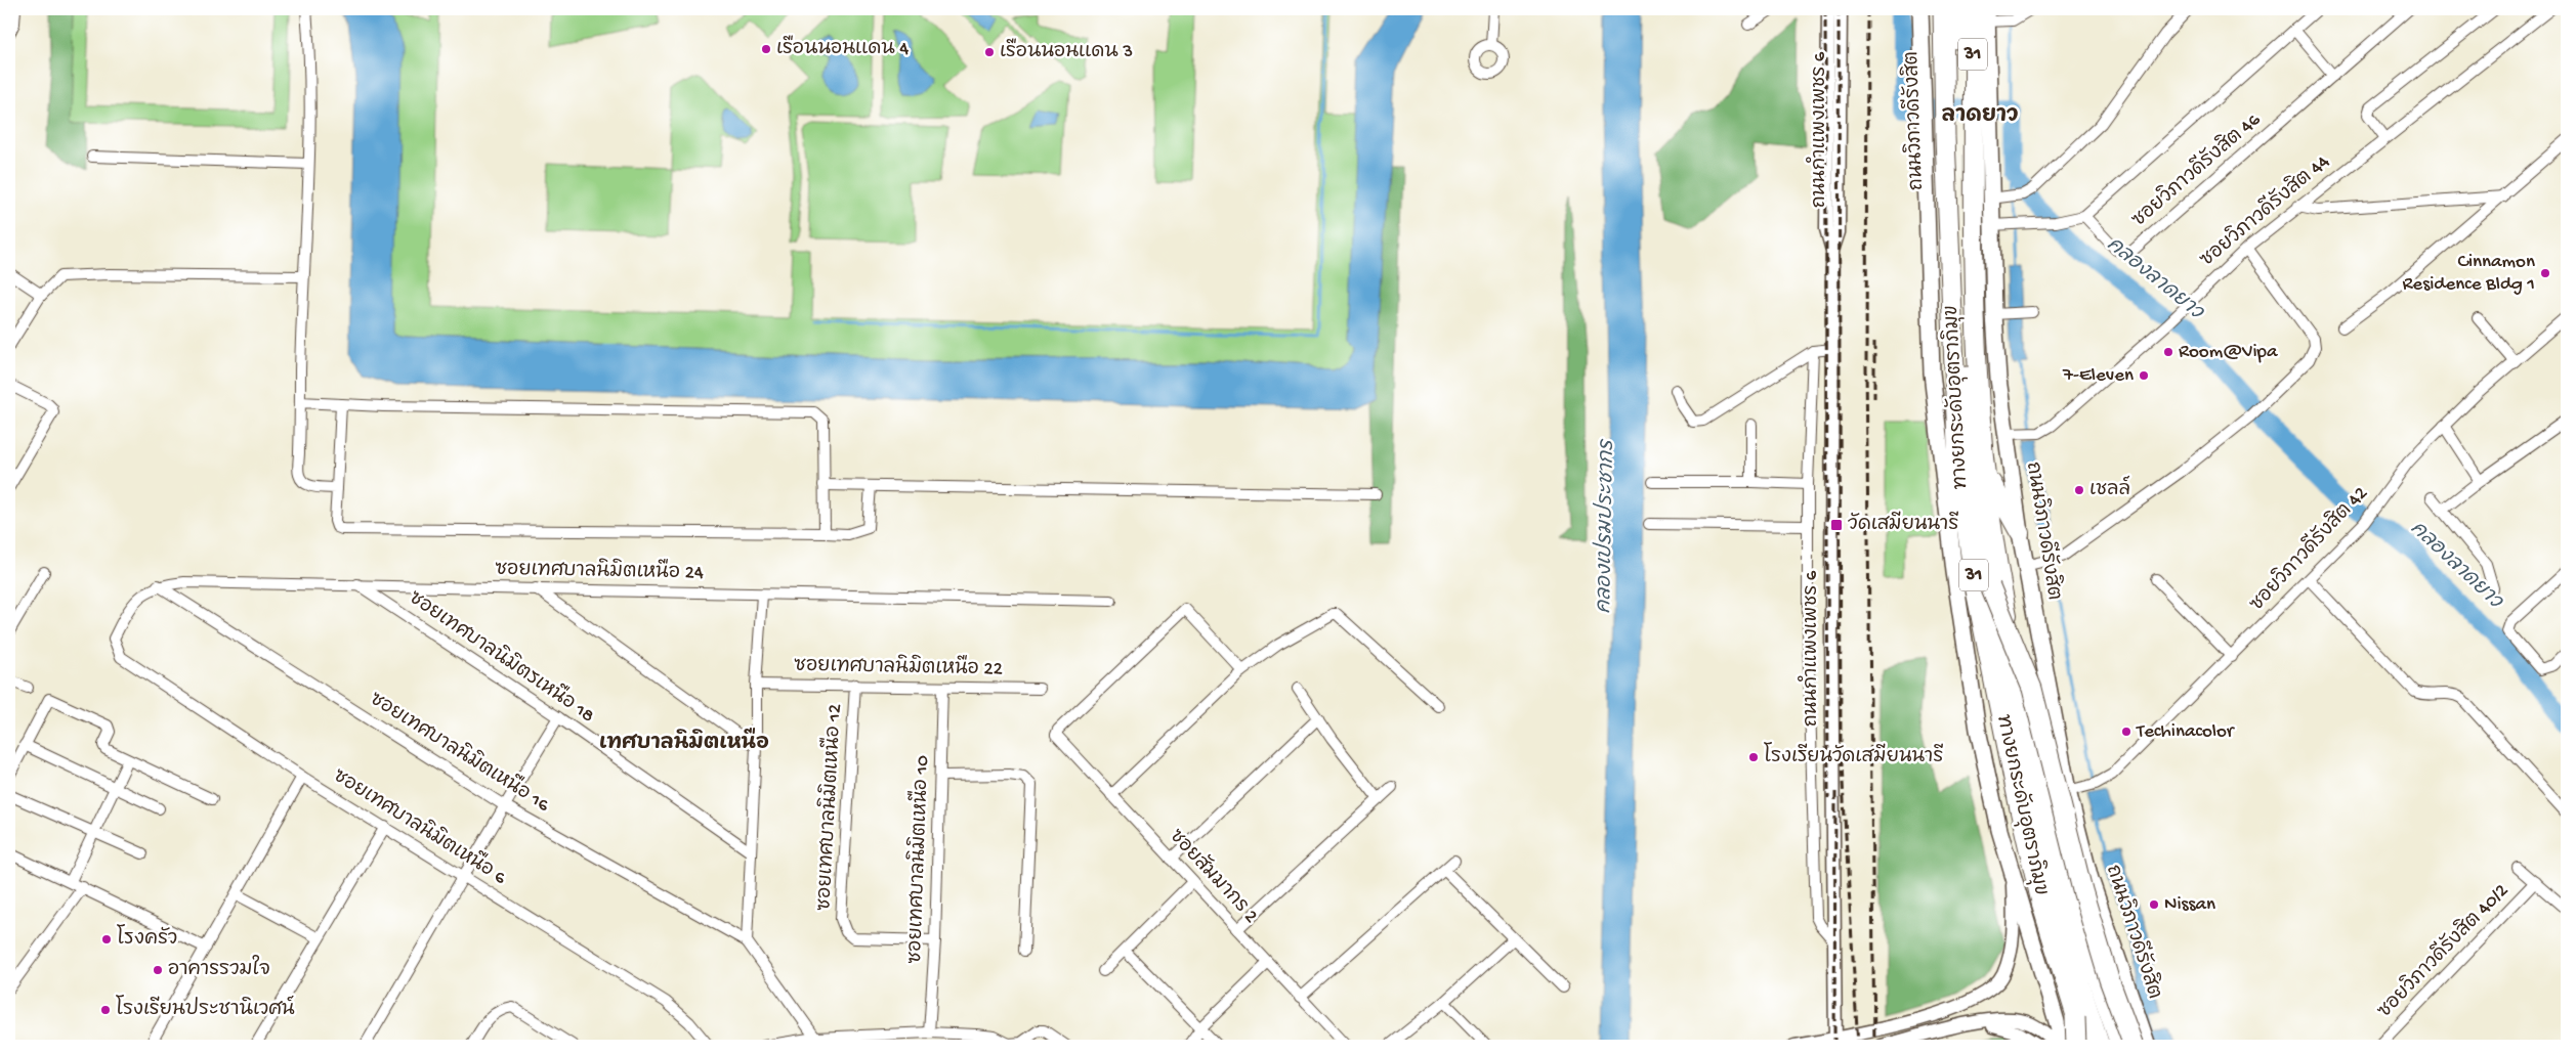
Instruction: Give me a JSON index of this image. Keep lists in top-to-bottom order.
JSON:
{
  "streets": {
    "highway": ["31", "ถนนวิภาวดีรังสิต", "ทางยกระดับอุตราภิมุข"],
    "street": [
      "ถนนกำแพงเพชร 6",
      "ซอยวิภาวดีรังสิต 46",
      "ซอยวิภาวดีรังสิต 44",
      "ซอยวิภาวดีรังสิต 42",
      "ซอยเทศบาลนิมิตเหนือ 24",
      "ซอยเทศบาลนิมิตรเหนือ 18",
      "ซอยเทศบาลนิมิตเหนือ 22",
      "ซอยเทศบาลนิมิตเหนือ 16",
      "ซอยเทศบาลนิมิตเหนือ 12",
      "ซอยเทศบาลนิมิตเหนือ 6",
      "ซอยเทศบาลนิมิตเหนือ 10",
      "ซอยสัมมากร 2",
      "ซอยวิภาวดีรังสิต 40/2"
    ]
  },
  "crossings": [
    ["ถนนวิภาวดีรังสิต", "ซอยวิภาวดีรังสิต 46"],
    ["ถนนวิภาวดีรังสิต", "ซอยวิภาวดีรังสิต 44"],
    ["ถนนวิภาวดีรังสิต", "ทางยกระดับอุตราภิมุข"],
    ["ถนนวิภาวดีรังสิต", "ซอยวิภาวดีรังสิต 42"],
    ["ซอยเทศบาลนิมิตเหนือ 24", "ซอยเทศบาลนิมิตรเหนือ 18"],
    ["ซอยเทศบาลนิมิตเหนือ 24", "ซอยเทศบาลนิมิตเหนือ 16"],
    ["ซอยเทศบาลนิมิตเหนือ 24", "ซอยเทศบาลนิมิตเหนือ 6"],
    ["ซอยเทศบาลนิมิตเหนือ 22", "ซอยเทศบาลนิมิตเหนือ 12"],
    ["ซอยเทศบาลนิมิตเหนือ 22", "ซอยเทศบาลนิมิตเหนือ 10"],
    ["ซอยเทศบาลนิมิตเหนือ 12", "ซอยเทศบาลนิมิตเหนือ 10"]
  ],
  "districts": ["ลาดยาว", "เทศบาลนิมิตเหนือ"],
  "water": ["คลองลาดยาว", "คลองเปรมประชากร"],
  "places": {
    "other": [
      "เรือนนอนแดน 4",
      "เรือนนอนแดน 3",
      "Cinnamon Residence Bldg 1",
      "Room@Vipa",
      "7-Eleven",
      "เชลล์",
      "Techinacolor",
      "โรงเรียนวัดเสมียนนารี",
      "Nissan",
      "โรงครัว",
      "อาคารรวมใจ",
      "โรงเรียนประชานิเวศน์"
    ],
    "transit": ["วัดเสมียนนารี"]
  }
}
